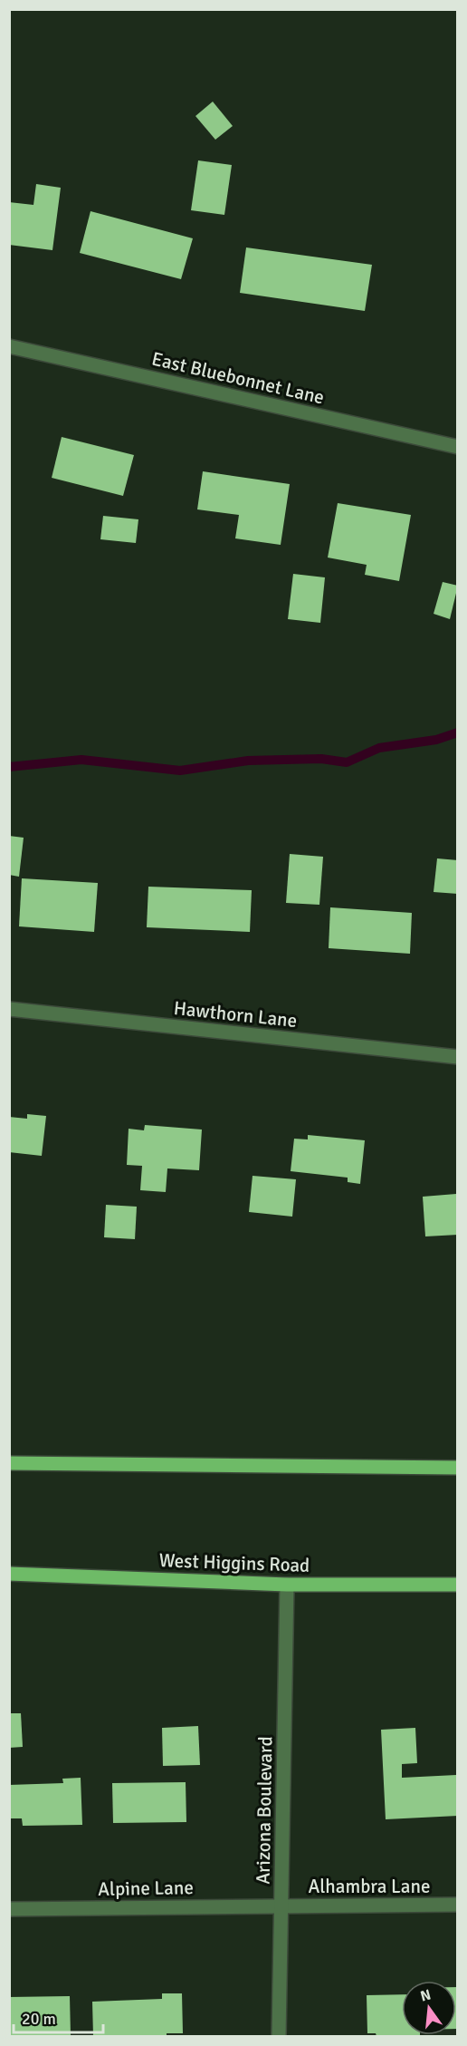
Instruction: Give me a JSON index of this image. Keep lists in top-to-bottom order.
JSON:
{
  "streets": {
    "main road": ["West Higgins Road"],
    "street": [
      "East Bluebonnet Lane",
      "Hawthorn Lane",
      "Arizona Boulevard",
      "Alhambra Lane",
      "Alpine Lane"
    ]
  },
  "crossings": [
    ["West Higgins Road", "Arizona Boulevard"],
    ["Arizona Boulevard", "Alhambra Lane"],
    ["Arizona Boulevard", "Alpine Lane"],
    ["Alhambra Lane", "Alpine Lane"]
  ],
  "scale_bar": "20 m",
  "north": "top"
}
